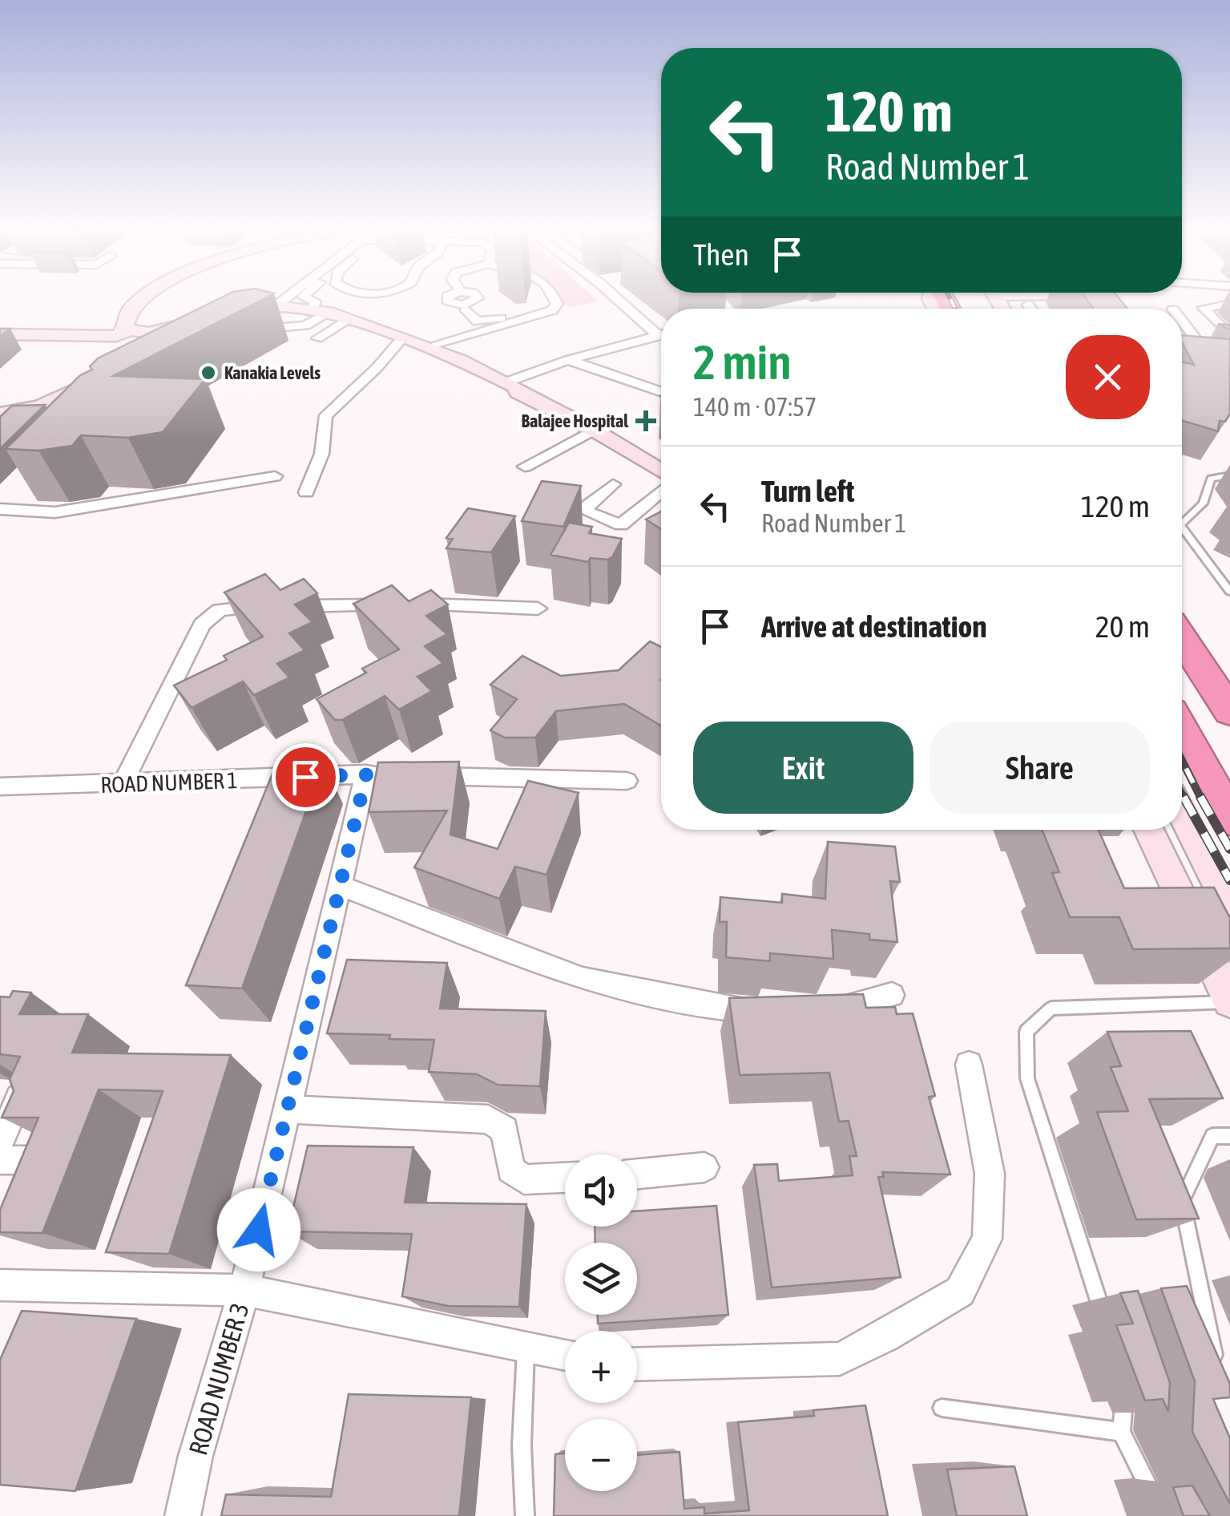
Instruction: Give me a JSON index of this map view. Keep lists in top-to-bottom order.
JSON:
{
  "streets": {
    "street": ["ROAD NUMBER 1", "ROAD NUMBER 3"]
  },
  "crossings": [
    ["ROAD NUMBER 1", "ROAD NUMBER 3"]
  ],
  "places": {
    "other": ["Kanakia Levels"],
    "health": ["Balajee Hospital"]
  },
  "page": {
    "turn": ["120 m", "Road Number 1"],
    "then": "Then",
    "heading": ["2 min", "140 m · 07:57"],
    "list": [
      {
        "name": "Turn left",
        "note": "Road Number 1",
        "value": "120 m"
      },
      {
        "name": "Arrive at destination",
        "value": "20 m"
      }
    ],
    "buttons": ["Exit", "Share"],
    "map_buttons": ["+", "−"]
  }
}
